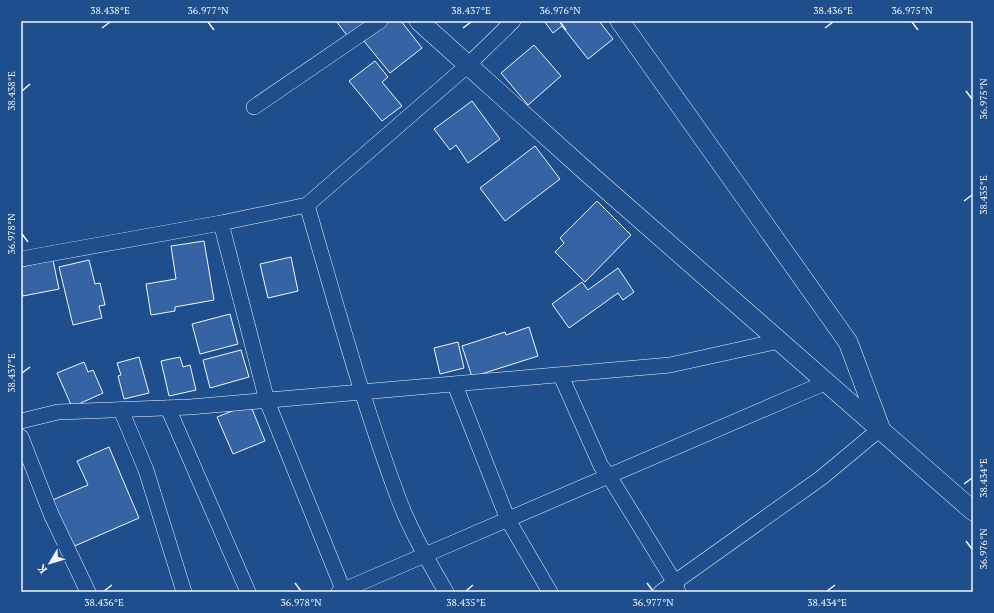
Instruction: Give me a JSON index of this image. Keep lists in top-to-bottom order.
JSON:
{
  "north": "bottom left",
  "coordinates": [
    "38.438°E",
    "36.977°N",
    "38.437°E",
    "36.976°N",
    "38.436°E",
    "36.975°N",
    "38.435°E",
    "36.978°N",
    "38.434°E"
  ]
}
